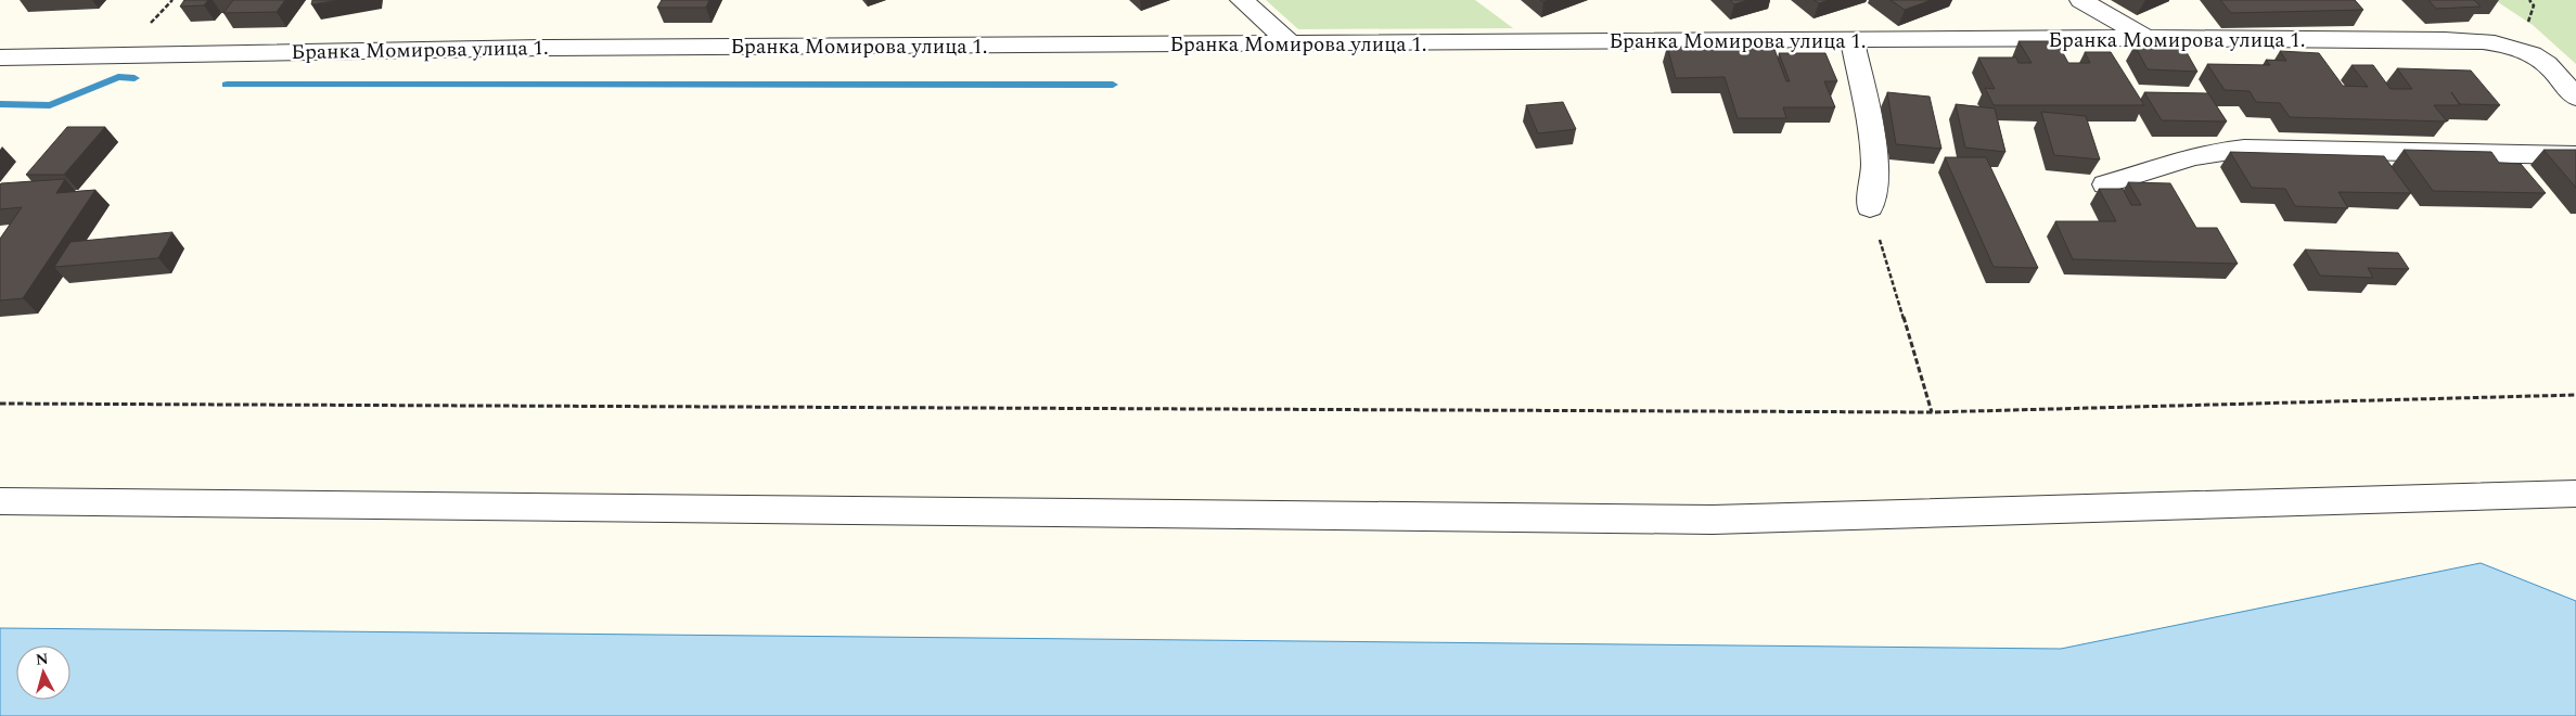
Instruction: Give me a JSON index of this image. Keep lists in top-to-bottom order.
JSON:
{
  "streets": {
    "street": ["Бранка Момирова улица 1."]
  },
  "north": "top"
}
